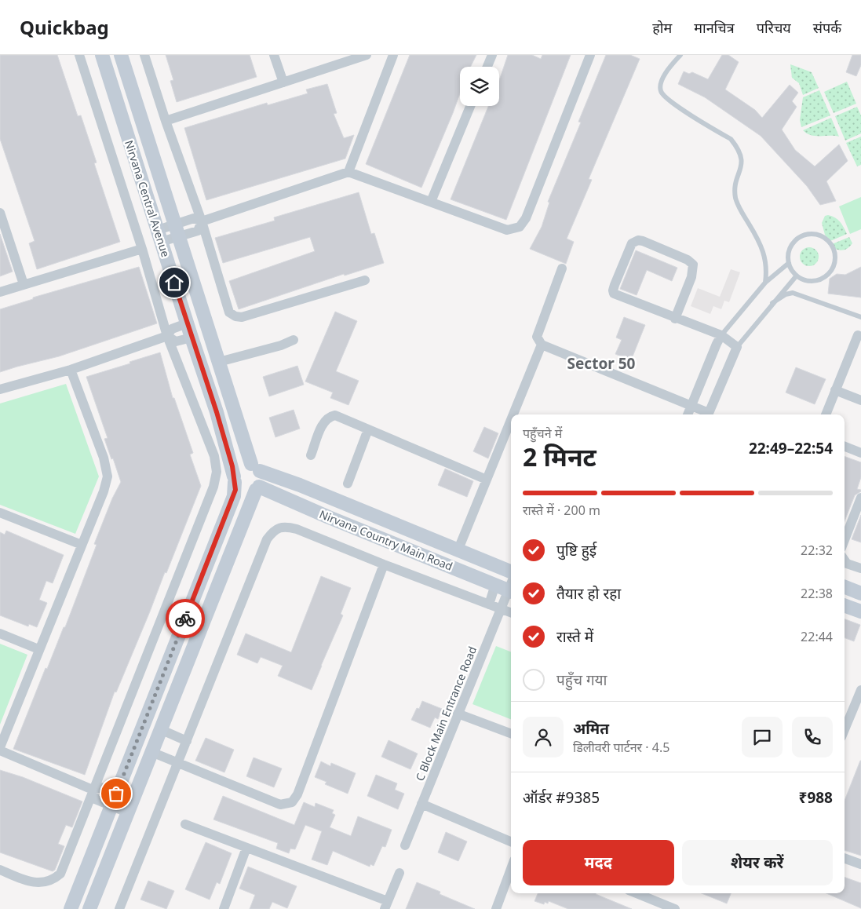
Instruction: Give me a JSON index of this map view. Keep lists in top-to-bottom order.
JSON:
{
  "streets": {
    "street": ["Nirvana Central Avenue", "Nirvana Country Main Road", "C Block Main Entrance Road"]
  },
  "crossings": [
    ["Nirvana Central Avenue", "Nirvana Country Main Road"]
  ],
  "districts": ["Sector 50"],
  "page": {
    "header": "Quickbag",
    "nav": [
      "होम",
      "मानचित्र",
      "परिचय",
      "संपर्क"
    ],
    "heading": ["2 मिनट", "पहुँचने में", "22:49–22:54"],
    "panel": [
      "अमित",
      "डिलीवरी पार्टनर · 4.5",
      "ऑर्डर #9385",
      "₹988"
    ],
    "bar": "रास्ते में · 200 m",
    "list": [
      ["पुष्टि हुई", "22:32"],
      ["तैयार हो रहा", "22:38"],
      ["रास्ते में", "22:44"],
      "पहुँच गया"
    ],
    "buttons": ["मदद", "शेयर करें"]
  }
}
